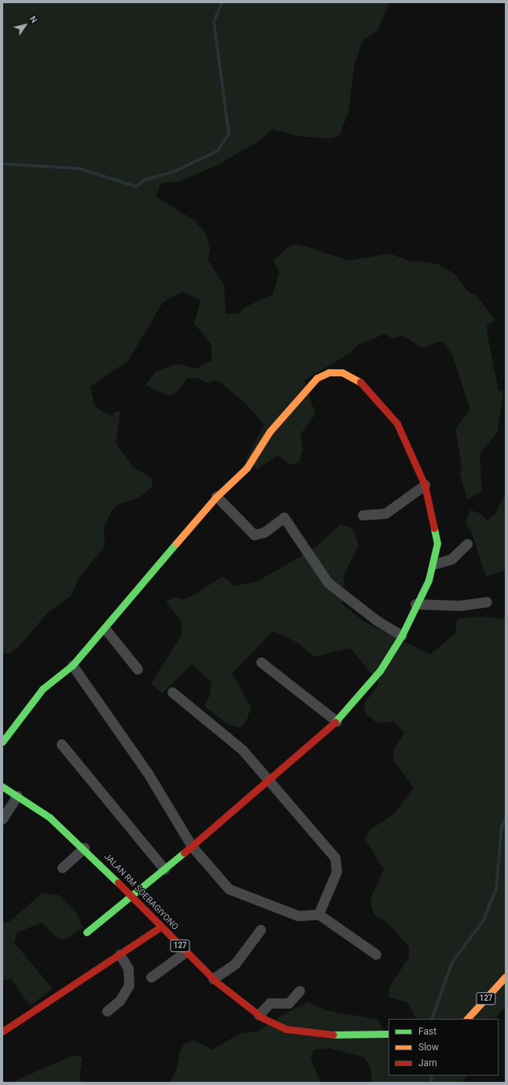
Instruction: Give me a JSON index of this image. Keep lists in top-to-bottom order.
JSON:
{
  "streets": {
    "street": ["JALAN RM SOEBAGIYONO", "127"]
  },
  "legend": ["Fast", "Slow", "Jam"],
  "north": "top right"
}
